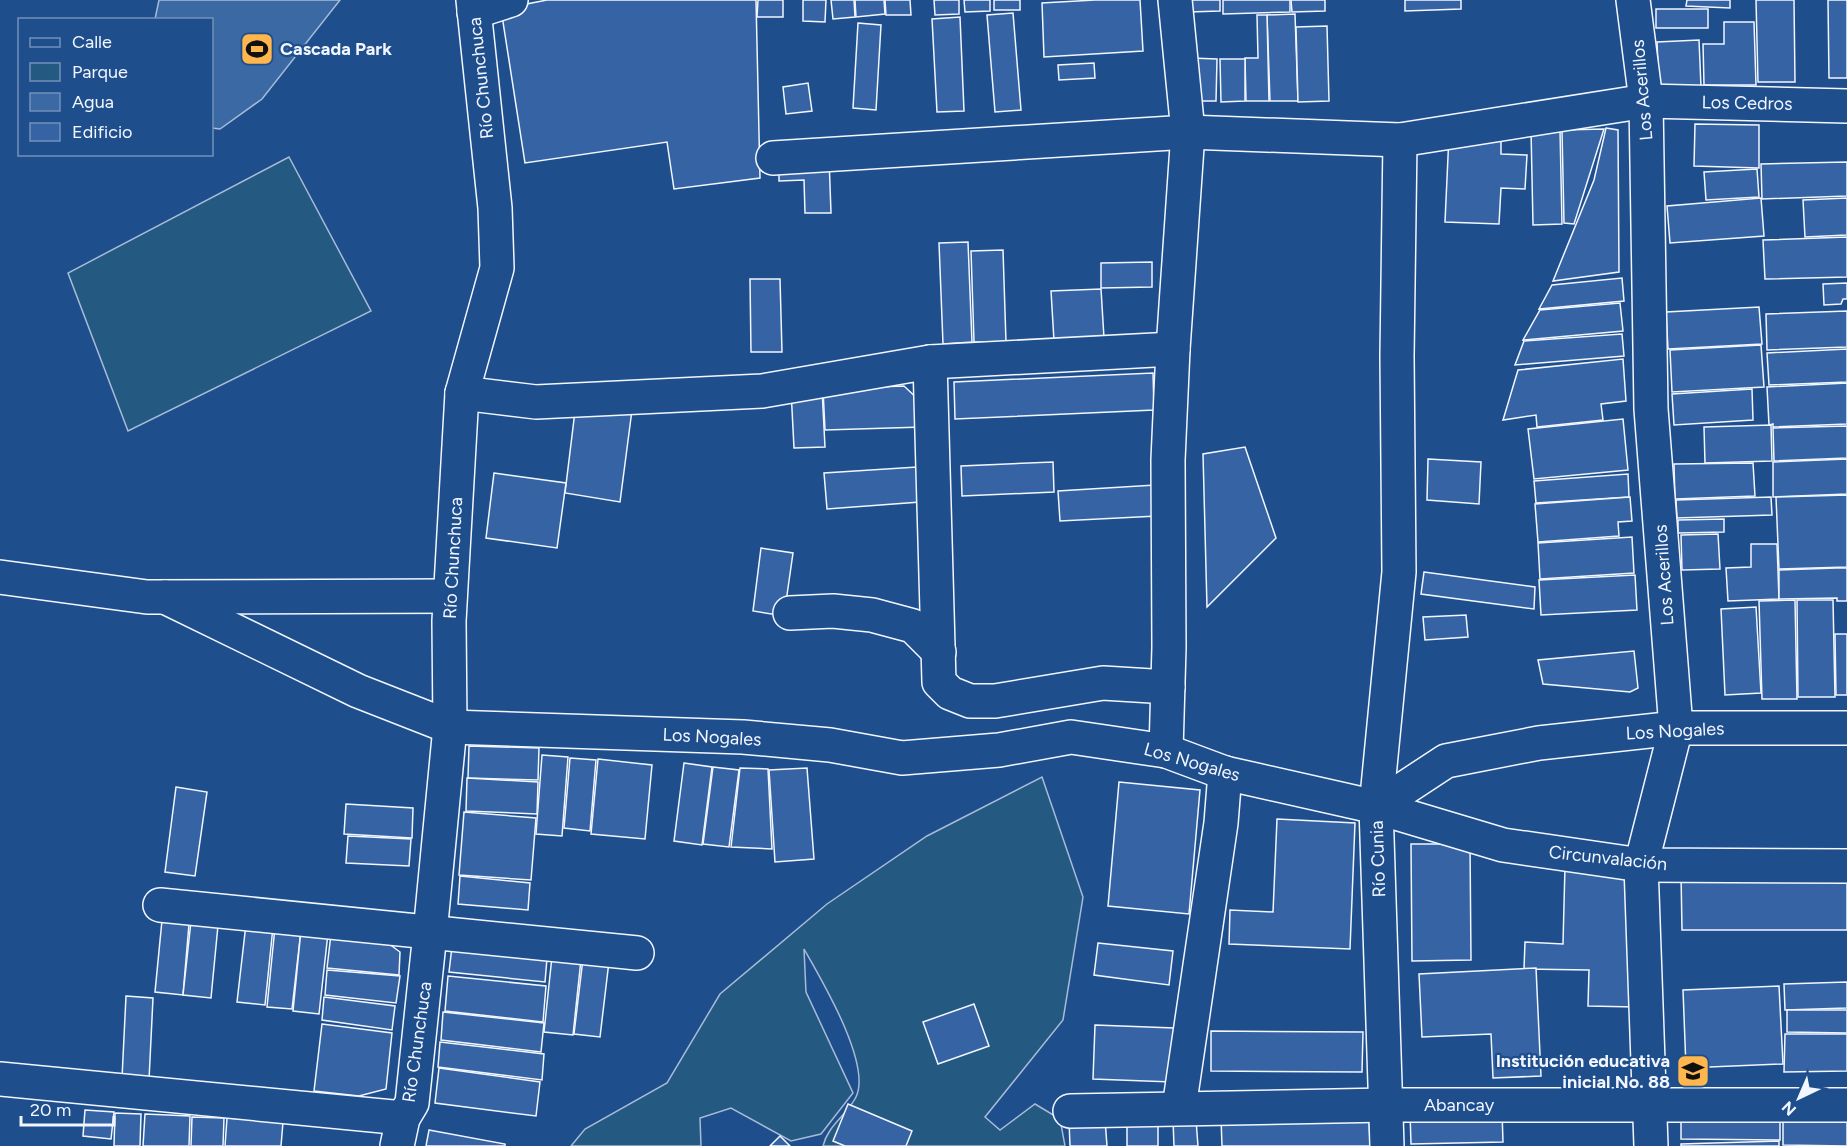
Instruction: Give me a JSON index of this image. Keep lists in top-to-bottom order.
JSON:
{
  "streets": {
    "street": [
      "Río Chunchuca",
      "Los Acerillos",
      "Los Cedros",
      "Los Nogales",
      "Circunvalación",
      "Río Cunia",
      "Abancay"
    ]
  },
  "crossings": [
    ["Río Chunchuca", "Los Nogales"],
    ["Los Acerillos", "Los Cedros"],
    ["Los Acerillos", "Los Nogales"],
    ["Los Acerillos", "Circunvalación"],
    ["Los Acerillos", "Abancay"],
    ["Los Cedros", "Río Cunia"],
    ["Los Nogales", "Circunvalación"],
    ["Los Nogales", "Río Cunia"],
    ["Circunvalación", "Río Cunia"],
    ["Río Cunia", "Abancay"]
  ],
  "places": {
    "sports": ["Cascada Park"],
    "school or university": ["Institución educativa inicial No. 88"]
  },
  "legend": [
    "Calle",
    "Parque",
    "Agua",
    "Edificio"
  ],
  "scale_bar": "20 m",
  "north": "bottom left"
}
